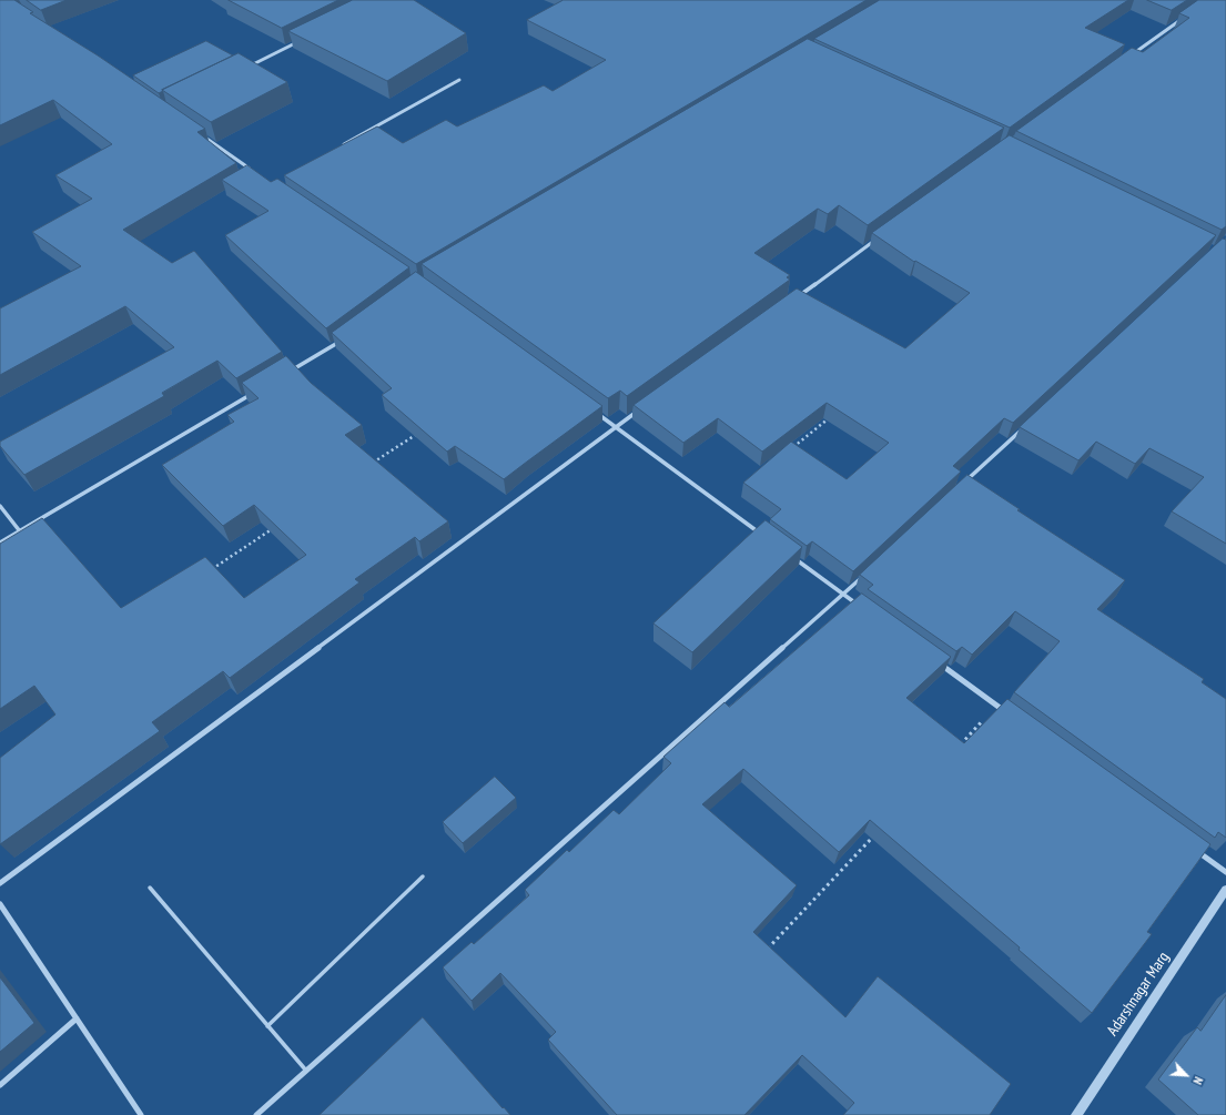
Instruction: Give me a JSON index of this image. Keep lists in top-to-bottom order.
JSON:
{
  "streets": {
    "street": ["Adarshnagar Marg"]
  },
  "north": "bottom right"
}
